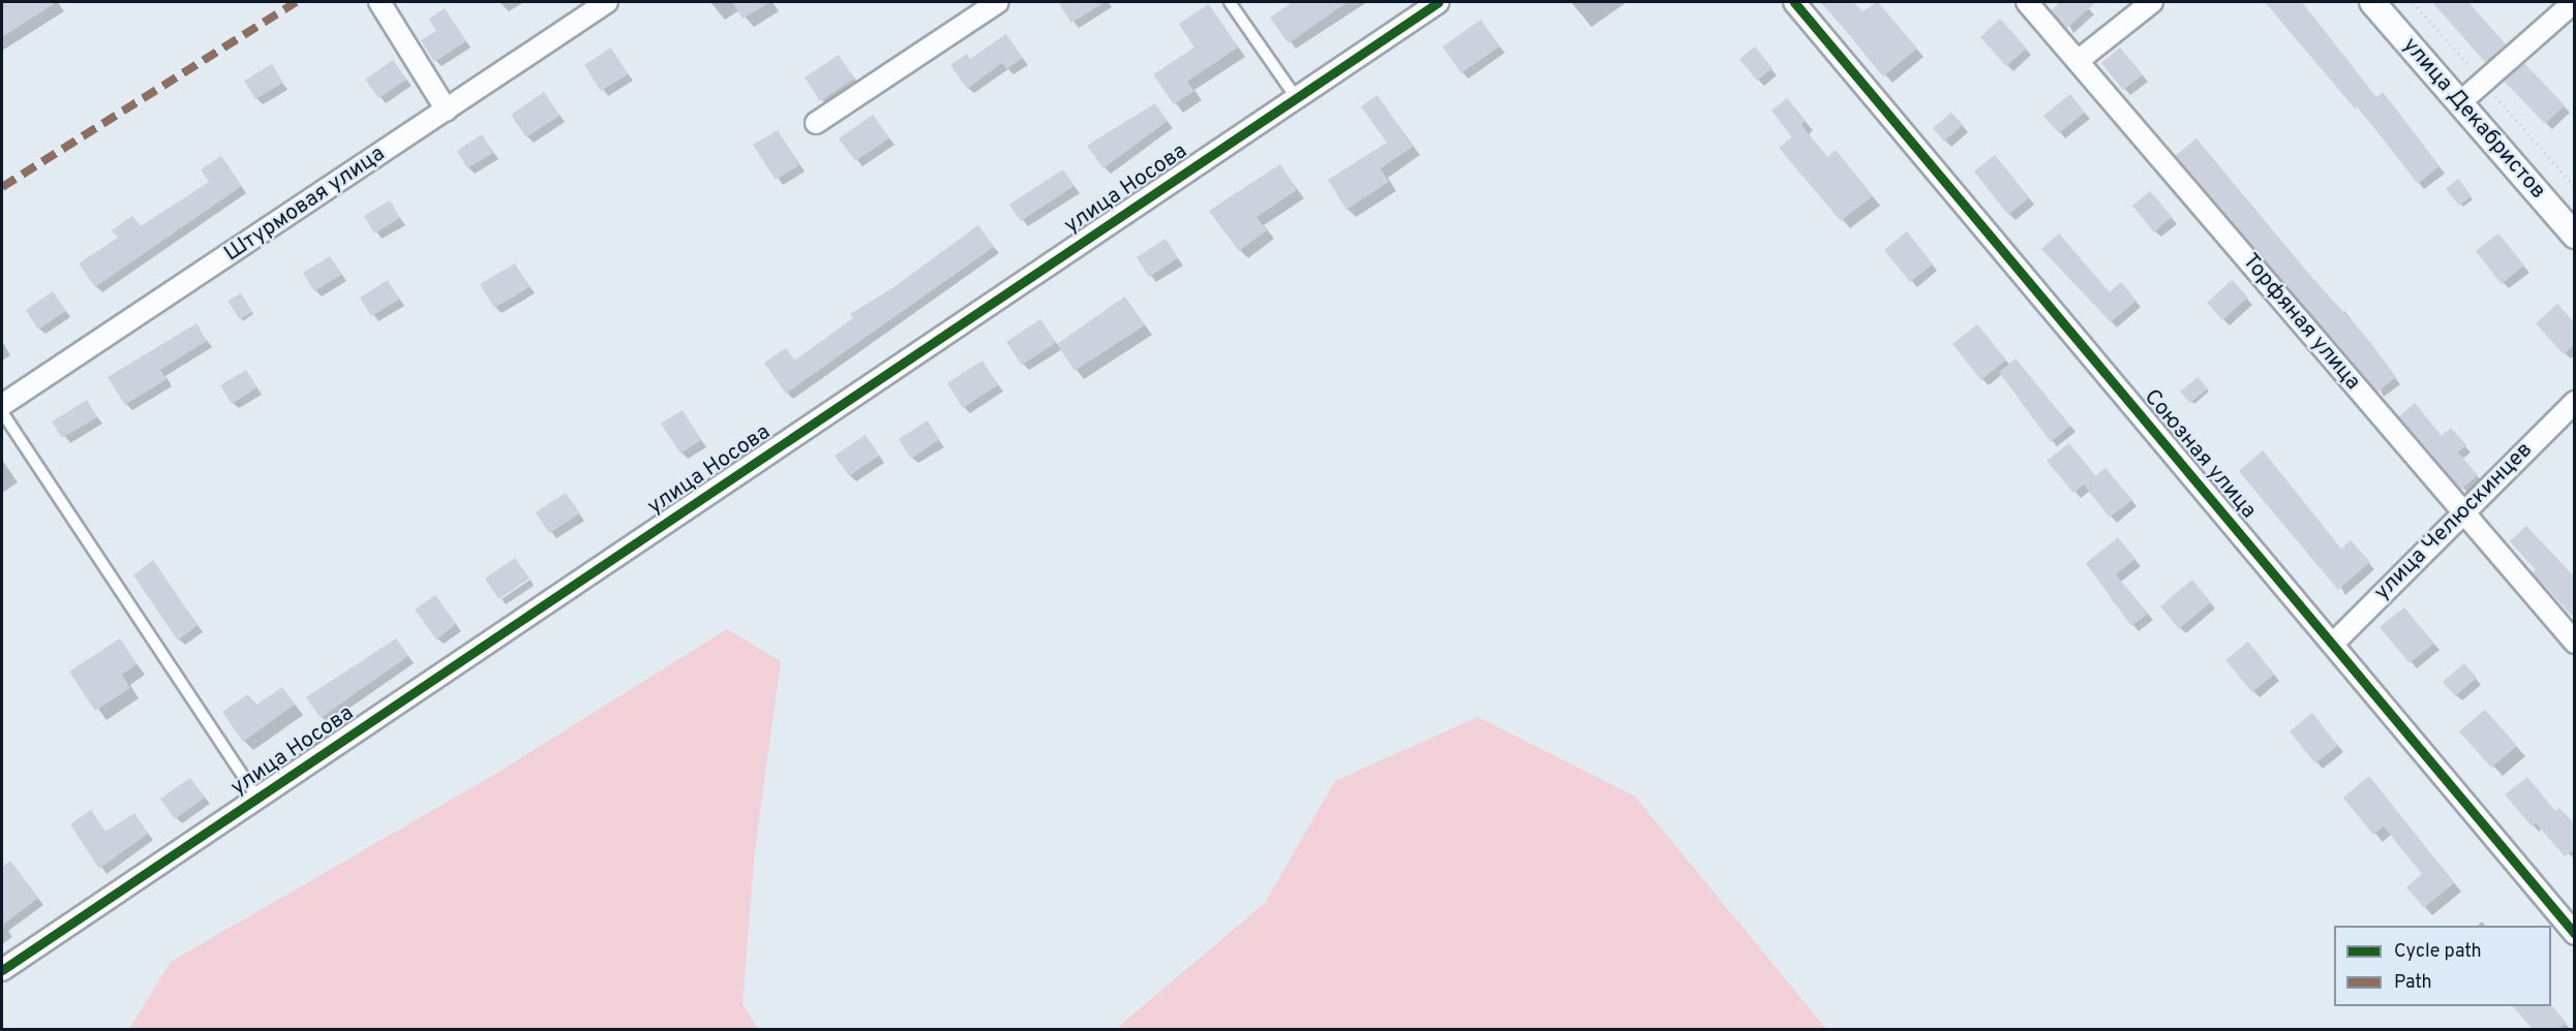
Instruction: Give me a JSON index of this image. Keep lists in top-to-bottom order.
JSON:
{
  "streets": {
    "street": [
      "улица Декабристов",
      "улица Носова",
      "Штурмовая улица",
      "Торфяная улица",
      "Союзная улица",
      "улица Челюскинцев"
    ]
  },
  "crossings": [
    ["Торфяная улица", "улица Челюскинцев"],
    ["Союзная улица", "улица Челюскинцев"]
  ],
  "legend": ["Cycle path", "Path"]
}
